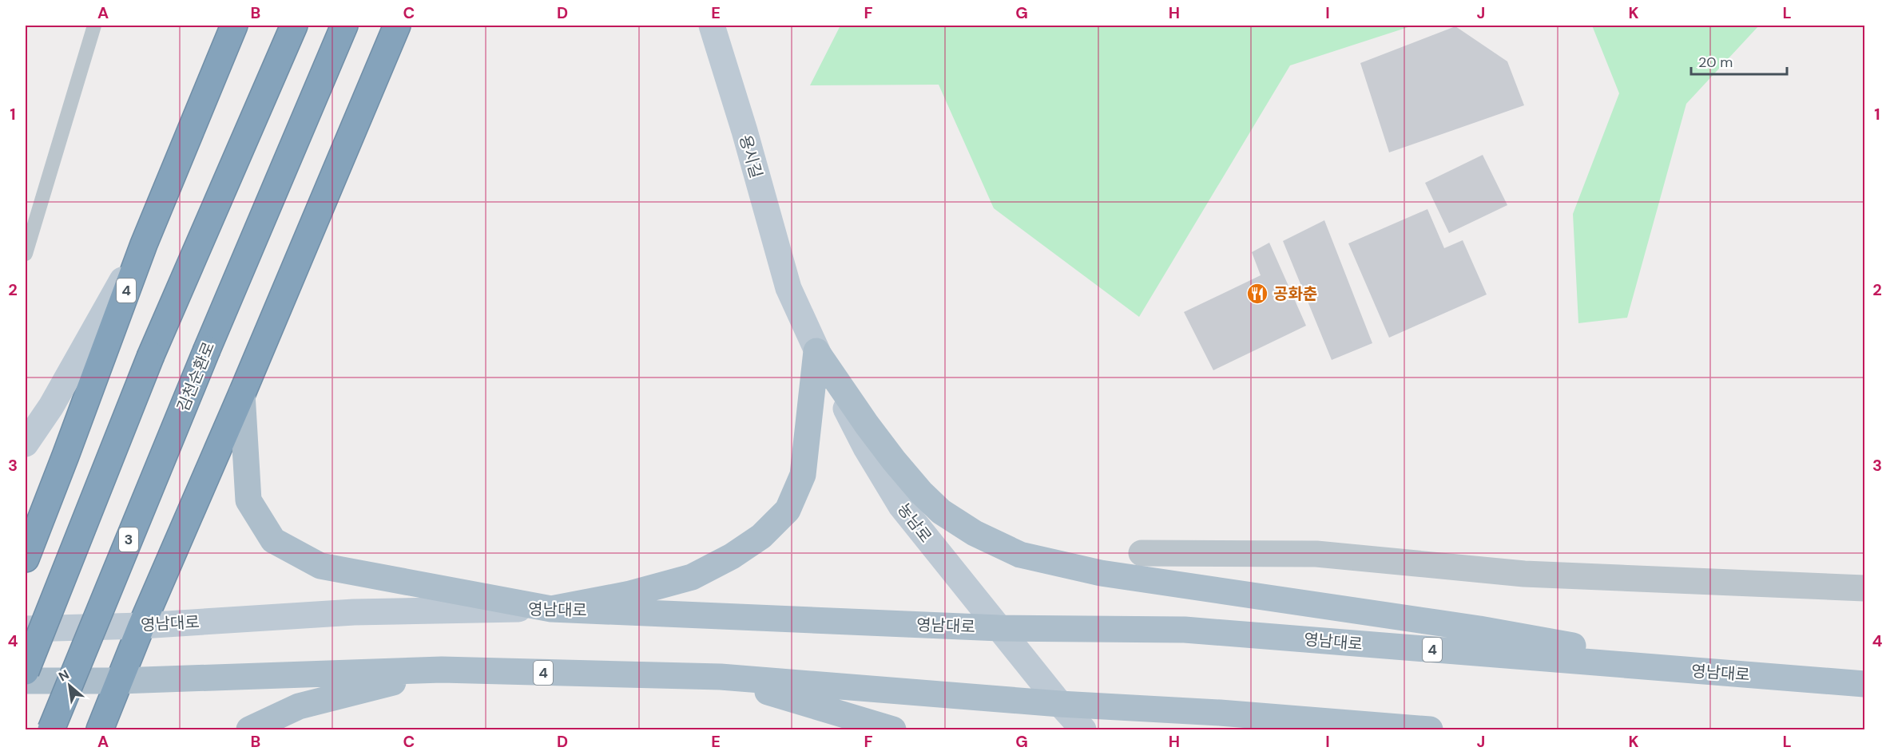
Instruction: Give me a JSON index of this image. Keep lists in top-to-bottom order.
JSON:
{
  "streets": {
    "highway": ["4", "김천순환로", "3"],
    "main road": ["영남대로"],
    "street": ["용시길", "농남로"]
  },
  "crossings": [
    ["용시길", "농남로"],
    ["4", "농남로"],
    ["4", "영남대로"],
    ["농남로", "영남대로"]
  ],
  "places": {
    "restaurant": ["공화춘"]
  },
  "scale_bar": "20 m",
  "north": "top left",
  "grid": {
    "columns": [
      "A",
      "B",
      "C",
      "D",
      "E",
      "F",
      "G",
      "H",
      "I",
      "J",
      "K",
      "L"
    ],
    "rows": [
      "1",
      "2",
      "3",
      "4"
    ]
  }
}
